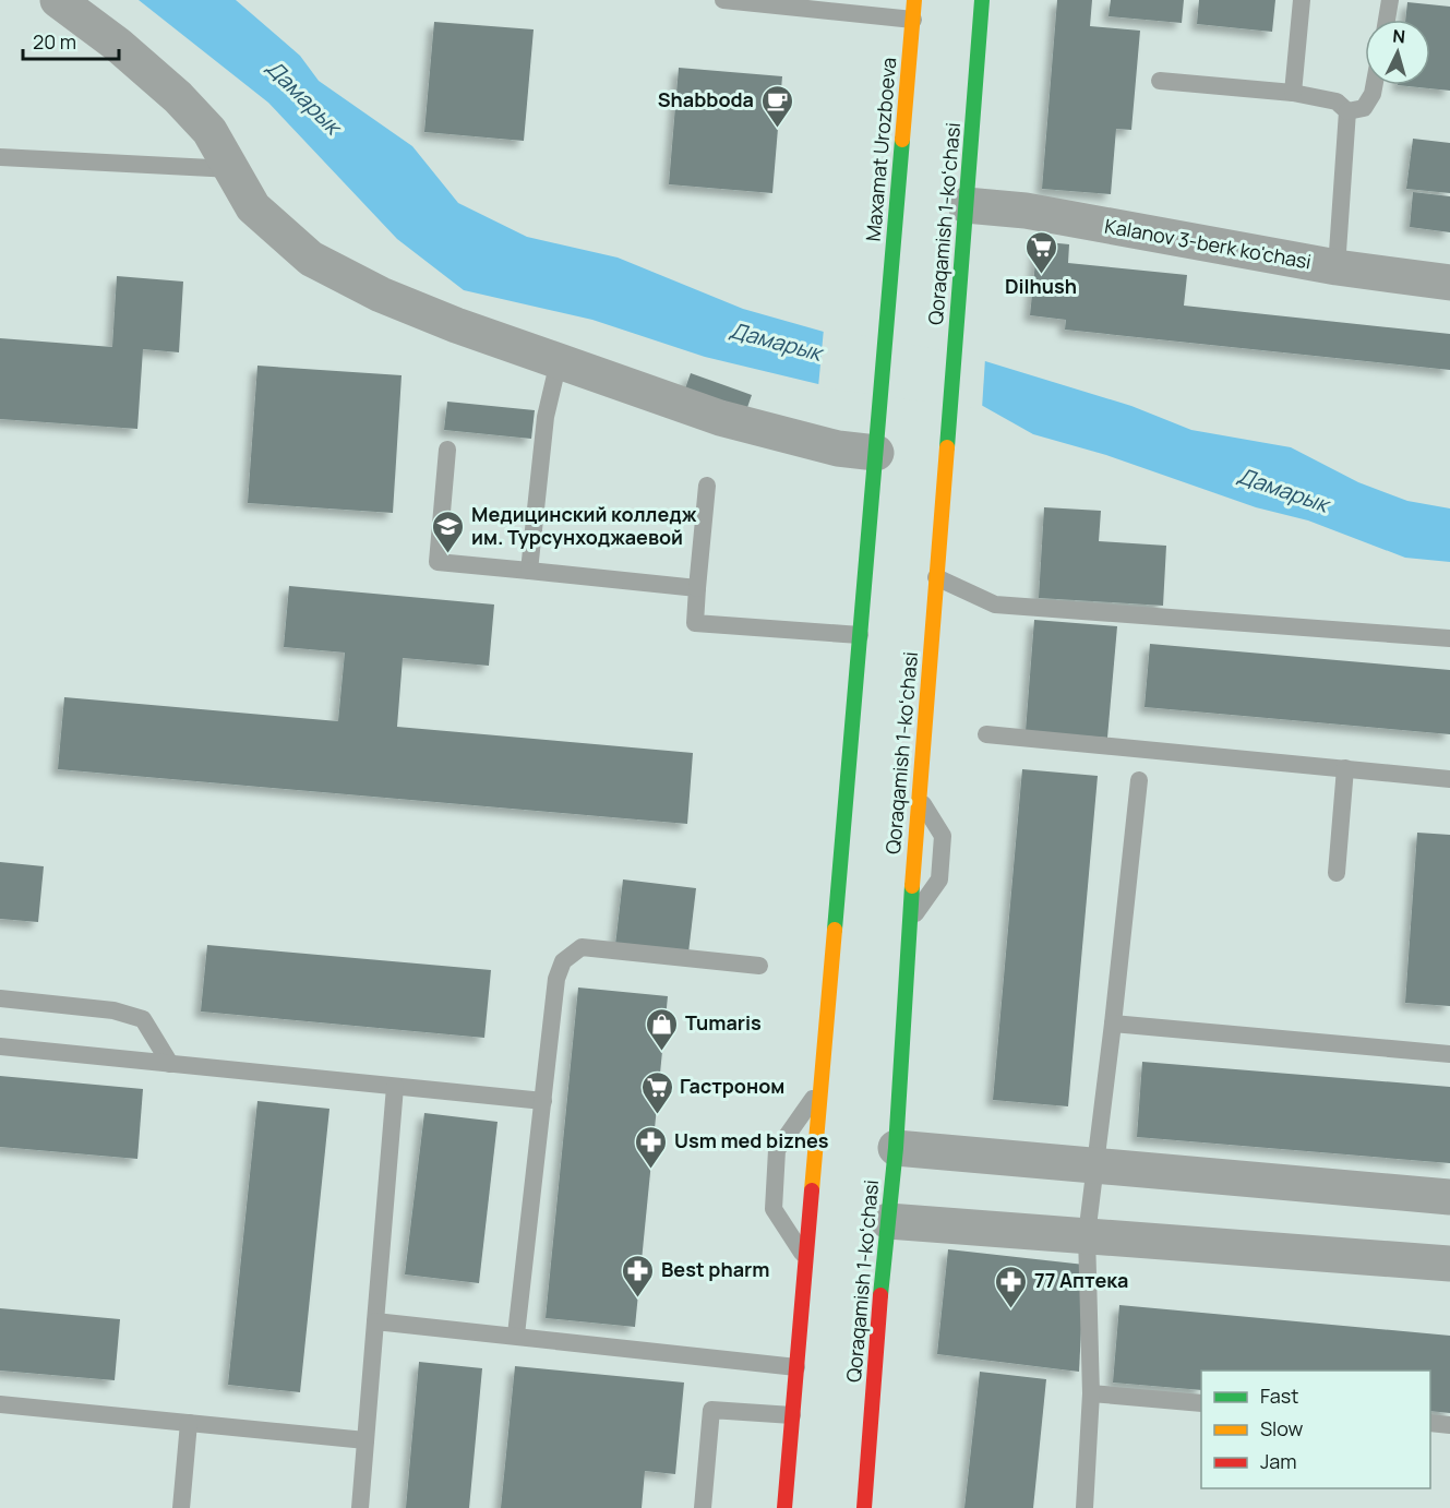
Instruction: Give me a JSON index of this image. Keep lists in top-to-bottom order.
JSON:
{
  "streets": {
    "main road": ["Maxamat Urozboeva", "Qoraqamish 1-koʻchasi"],
    "street": ["Kalanov 3-berk ko'chasi"]
  },
  "crossings": [
    ["Qoraqamish 1-koʻchasi", "Kalanov 3-berk ko'chasi"]
  ],
  "water": ["Дамарык"],
  "places": {
    "cafe": ["Shabboda"],
    "supermarket": ["Dilhush", "Гастроном"],
    "school or university": ["Медицинский колледж им. Турсунходжаевой"],
    "shop": ["Tumaris"],
    "pharmacy": ["Usm med biznes", "Best pharm", "77 Аптека"]
  },
  "legend": ["Fast", "Slow", "Jam"],
  "scale_bar": "20 m",
  "north": "top"
}
